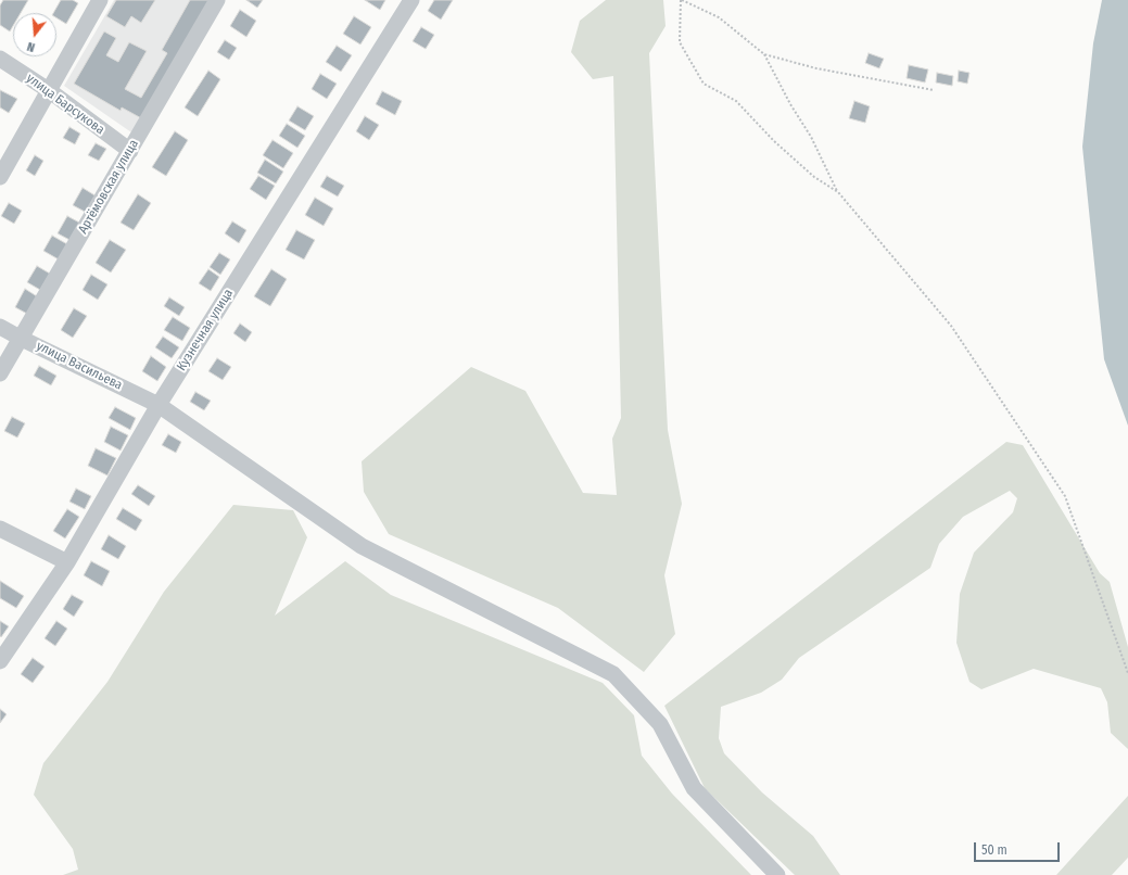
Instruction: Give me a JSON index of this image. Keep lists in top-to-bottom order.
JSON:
{
  "streets": {
    "street": [
      "улица Барсукова",
      "Артёмовская улица",
      "Кузнечная улица",
      "улица Васильева"
    ]
  },
  "crossings": [
    ["улица Барсукова", "Артёмовская улица"],
    ["Артёмовская улица", "улица Васильева"],
    ["Кузнечная улица", "улица Васильева"]
  ],
  "scale_bar": "50 m",
  "north": "bottom"
}
